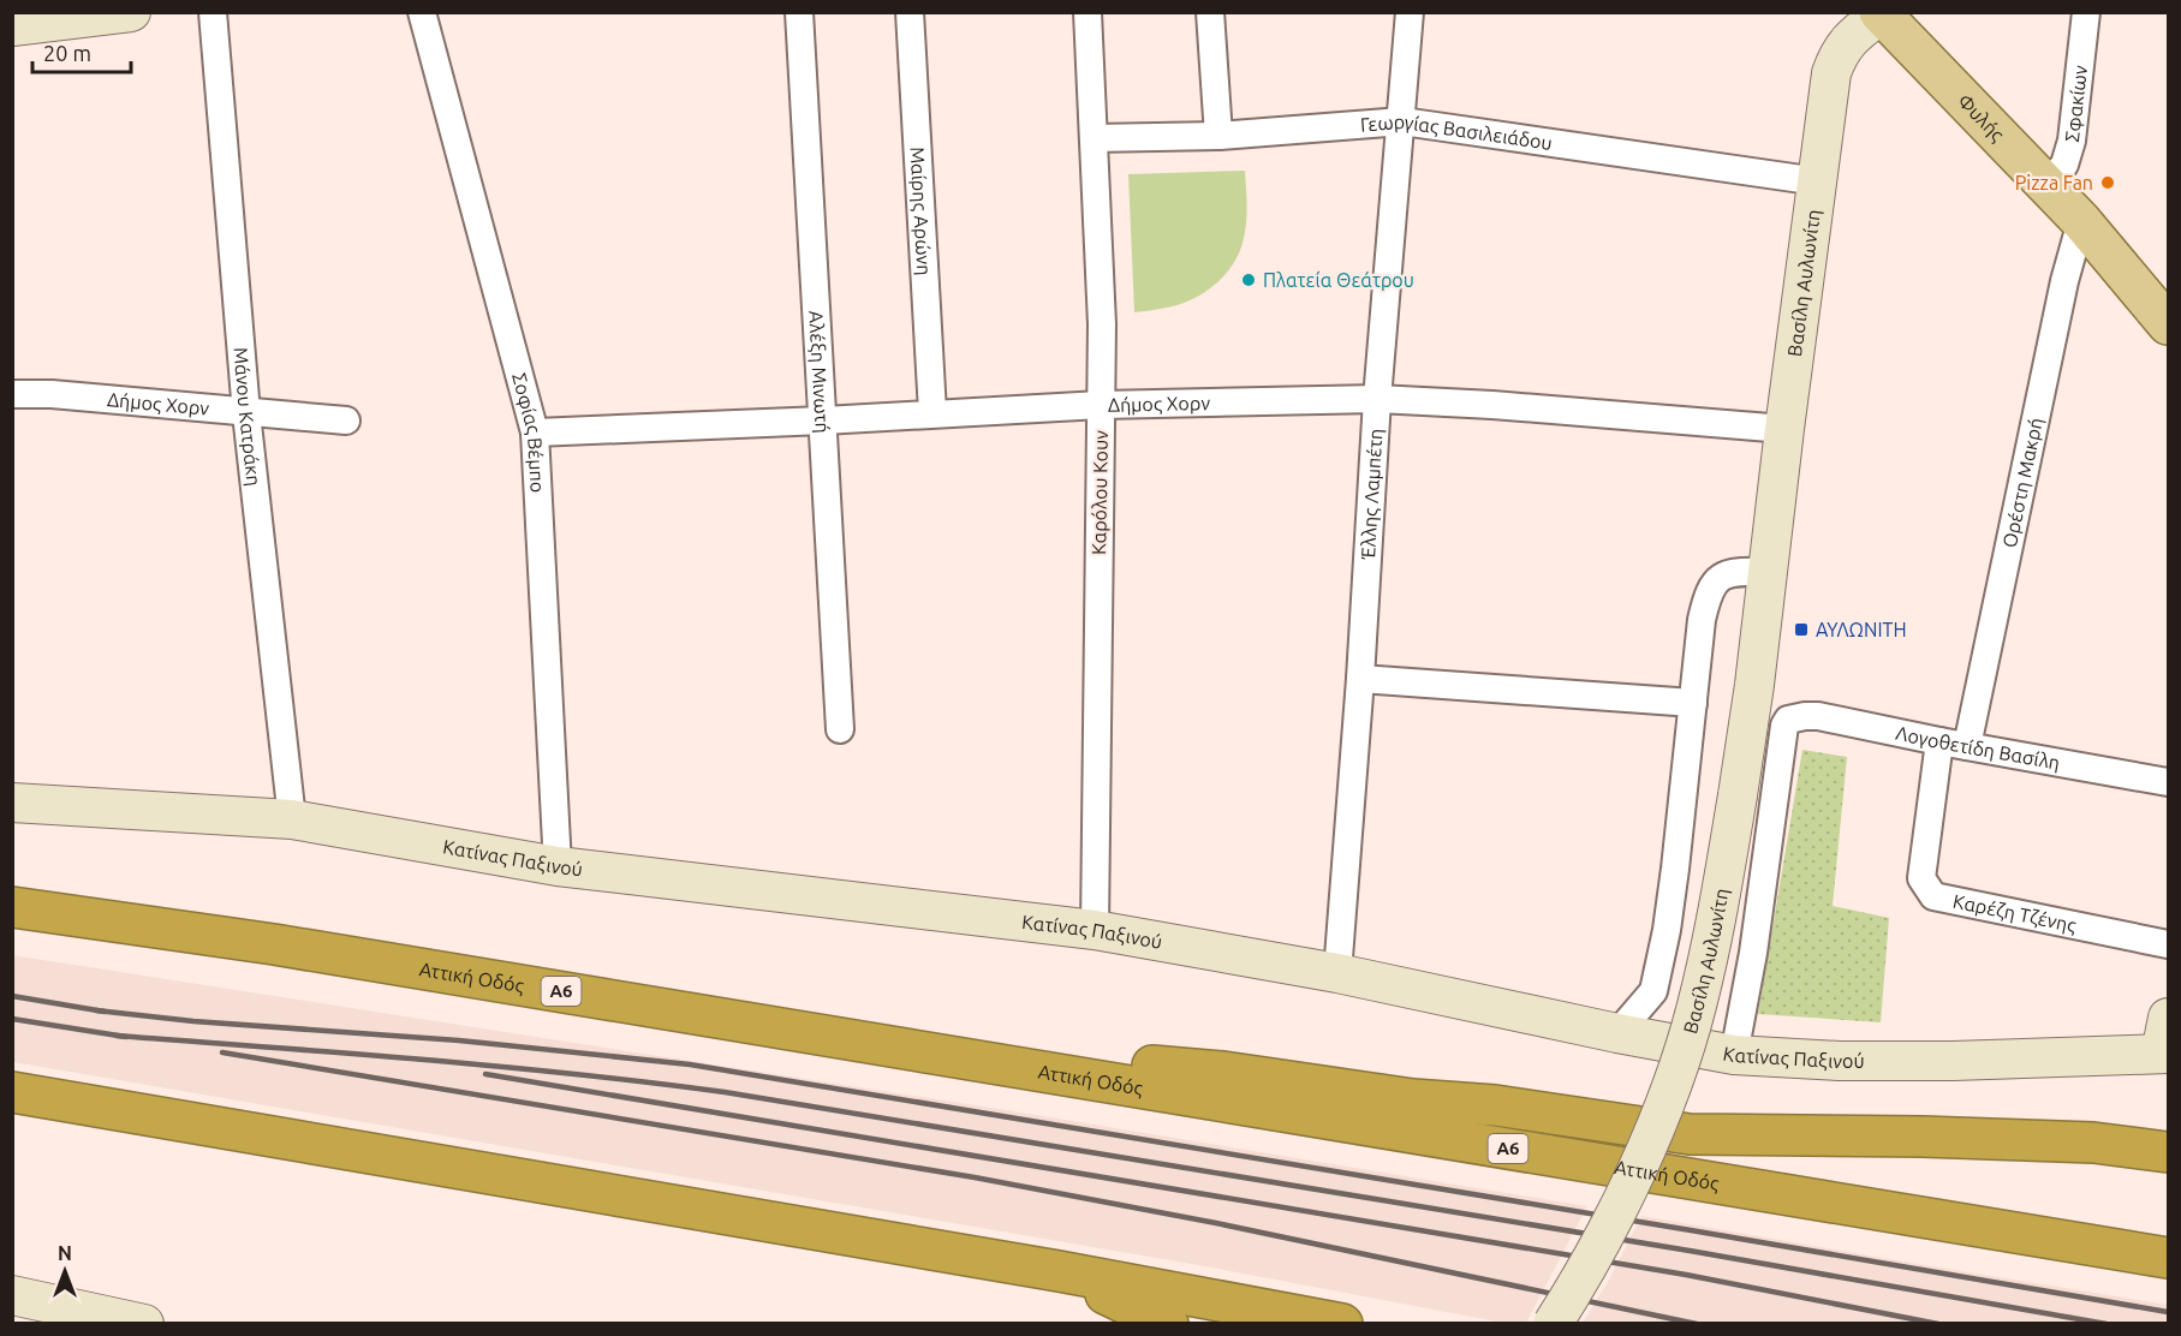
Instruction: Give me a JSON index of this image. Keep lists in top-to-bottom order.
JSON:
{
  "streets": {
    "highway": ["Αττική Οδός", "Α6"],
    "main road": ["Φυλής"],
    "street": [
      "Σφακίων",
      "Γεωργίας Βασιλειάδου",
      "Μαίρης Αρώνη",
      "Βασίλη Αυλωνίτη",
      "Αλέξη Μινωτή",
      "Δήμος Χορν",
      "Μάνου Κατράκη",
      "Σοφίας Βέμπο",
      "Ορέστη Μακρή",
      "Καρόλου Κουν",
      "Έλλης Λαμπέτη",
      "Λογοθετίδη Βασίλη",
      "Κατίνας Παξινού",
      "Καρέζη Τζένης"
    ]
  },
  "crossings": [
    ["Σφακίων", "Φυλής"],
    ["Φυλής", "Βασίλη Αυλωνίτη"],
    ["Φυλής", "Ορέστη Μακρή"],
    ["Γεωργίας Βασιλειάδου", "Βασίλη Αυλωνίτη"],
    ["Γεωργίας Βασιλειάδου", "Καρόλου Κουν"],
    ["Γεωργίας Βασιλειάδου", "Έλλης Λαμπέτη"],
    ["Μαίρης Αρώνη", "Δήμος Χορν"],
    ["Βασίλη Αυλωνίτη", "Δήμος Χορν"],
    ["Βασίλη Αυλωνίτη", "Λογοθετίδη Βασίλη"],
    ["Βασίλη Αυλωνίτη", "Κατίνας Παξινού"],
    ["Αλέξη Μινωτή", "Δήμος Χορν"],
    ["Δήμος Χορν", "Μάνου Κατράκη"],
    ["Δήμος Χορν", "Σοφίας Βέμπο"],
    ["Δήμος Χορν", "Καρόλου Κουν"],
    ["Δήμος Χορν", "Έλλης Λαμπέτη"],
    ["Μάνου Κατράκη", "Κατίνας Παξινού"],
    ["Σοφίας Βέμπο", "Κατίνας Παξινού"],
    ["Ορέστη Μακρή", "Λογοθετίδη Βασίλη"],
    ["Καρόλου Κουν", "Κατίνας Παξινού"],
    ["Έλλης Λαμπέτη", "Κατίνας Παξινού"],
    ["Λογοθετίδη Βασίλη", "Καρέζη Τζένης"]
  ],
  "places": {
    "other": ["Pizza Fan", "Πλατεία Θεάτρου"],
    "transit": ["ΑΥΛΩΝΙΤΗ"]
  },
  "scale_bar": "20 m",
  "north": "top"
}
